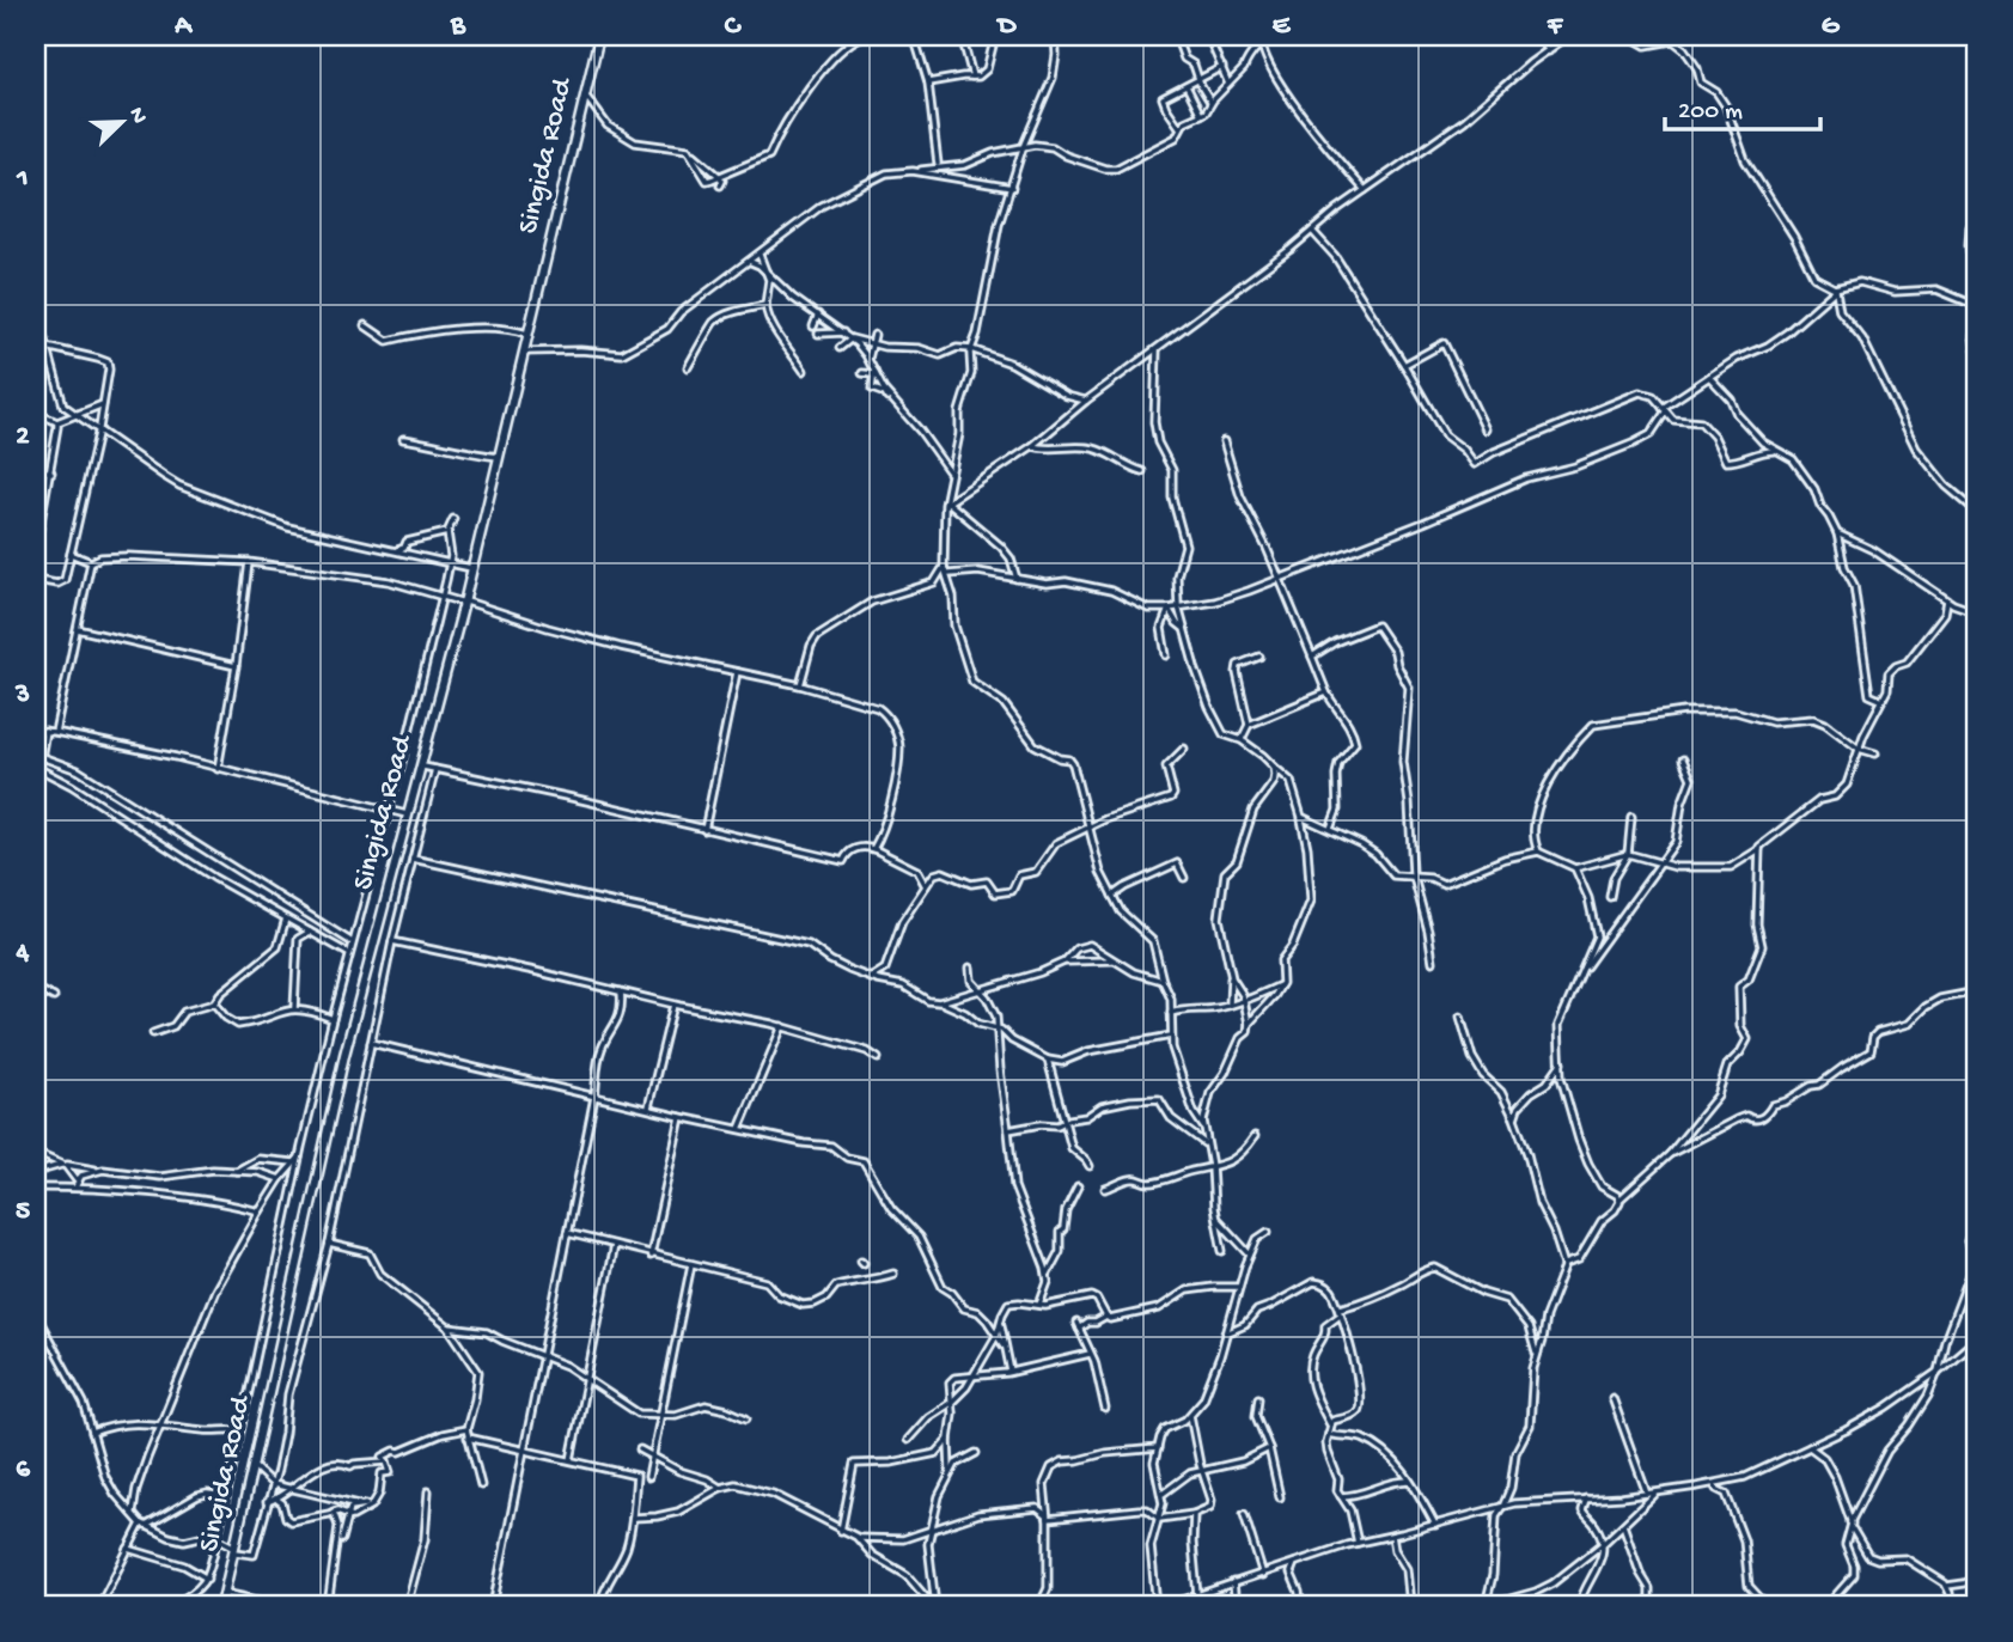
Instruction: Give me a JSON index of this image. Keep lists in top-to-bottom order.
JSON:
{
  "streets": {
    "highway": ["Singida Road"]
  },
  "scale_bar": "200 m",
  "north": "top right",
  "grid": {
    "columns": [
      "A",
      "B",
      "C",
      "D",
      "E",
      "F",
      "G"
    ],
    "rows": [
      "1",
      "2",
      "3",
      "4",
      "5",
      "6"
    ]
  }
}
